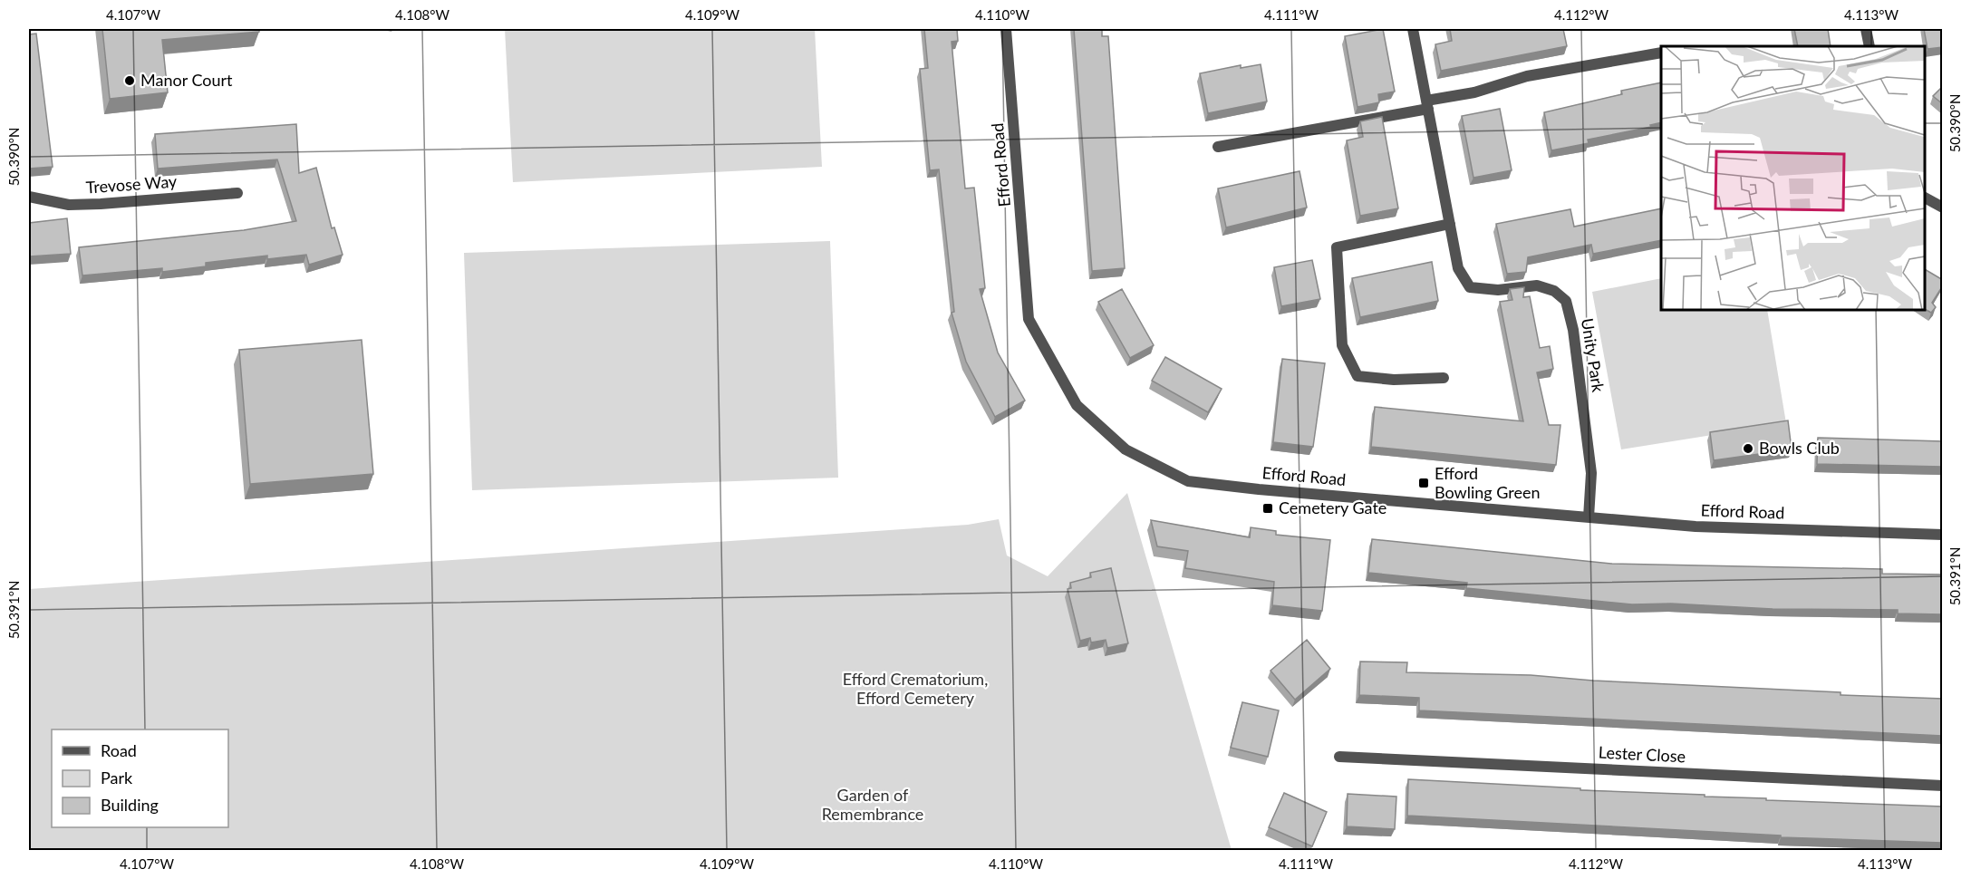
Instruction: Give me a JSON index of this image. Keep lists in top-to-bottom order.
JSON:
{
  "streets": {
    "street": [
      "Efford Road",
      "Trevose Way",
      "Unity Park",
      "Lester Close"
    ]
  },
  "crossings": [
    ["Efford Road", "Unity Park"]
  ],
  "parks": ["Efford Crematorium, Efford Cemetery", "Garden of Remembrance"],
  "places": {
    "other": ["Manor Court", "Bowls Club"],
    "transit": ["Efford Bowling Green", "Cemetery Gate"]
  },
  "legend": ["Road", "Park", "Building"],
  "coordinates": [
    "4.107°W",
    "4.108°W",
    "4.109°W",
    "4.110°W",
    "4.111°W",
    "4.112°W",
    "4.113°W",
    "50.390°N",
    "50.391°N"
  ]
}
